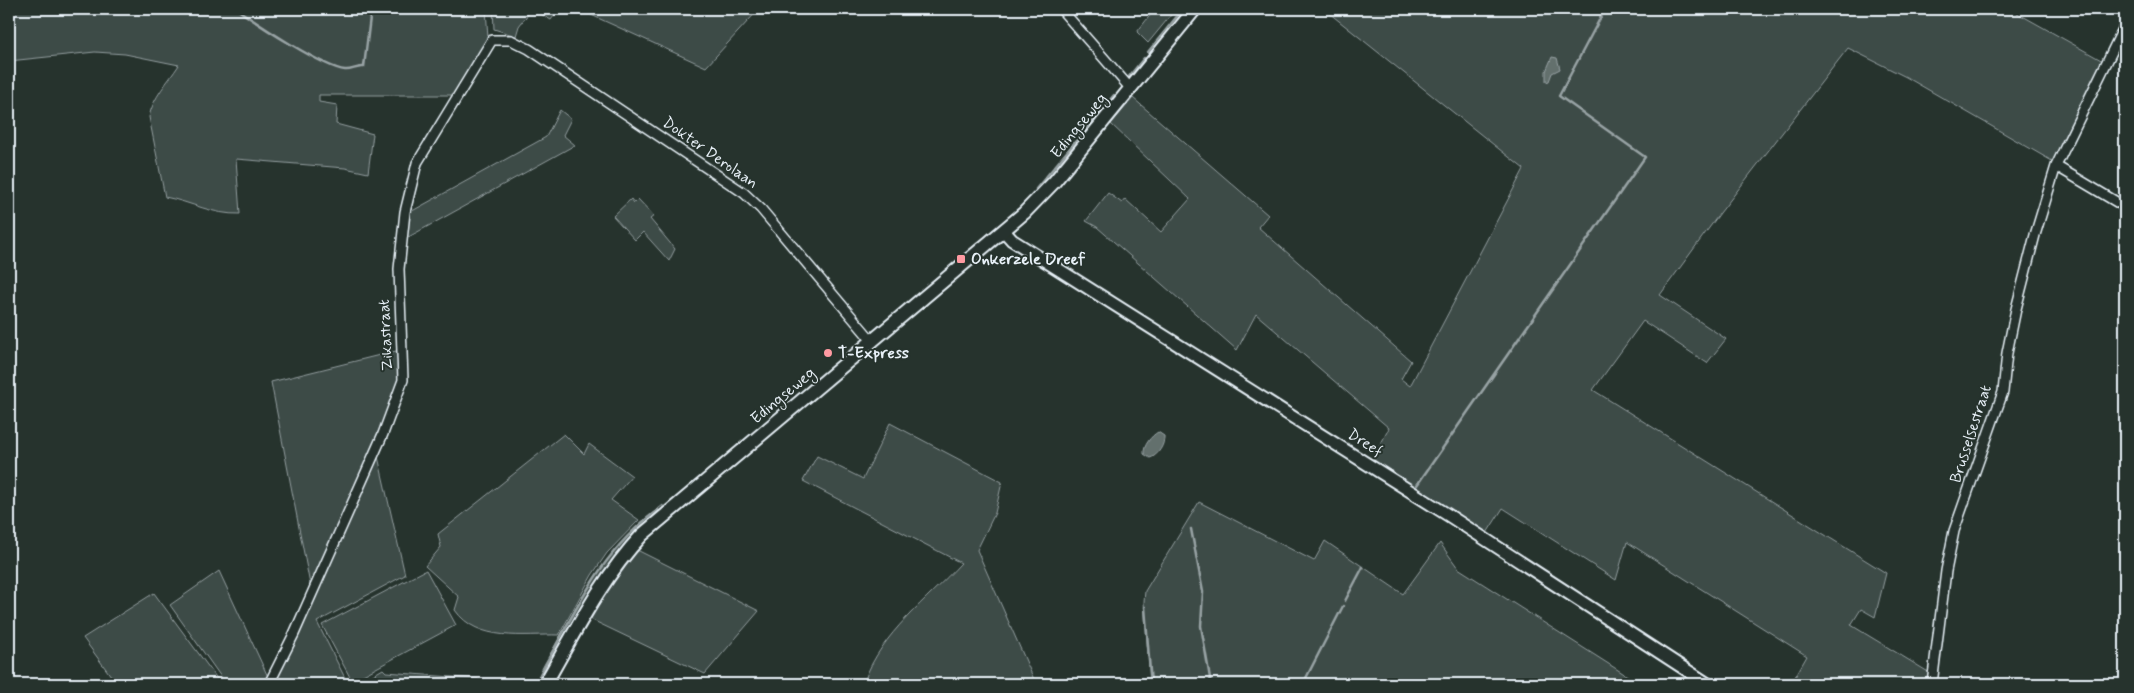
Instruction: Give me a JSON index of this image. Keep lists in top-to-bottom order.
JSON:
{
  "streets": {
    "main road": ["Edingseweg"],
    "street": [
      "Dokter Derolaan",
      "Zikastraat",
      "Brusselsestraat",
      "Dreef"
    ]
  },
  "crossings": [
    ["Edingseweg", "Dokter Derolaan"],
    ["Edingseweg", "Dreef"],
    ["Dokter Derolaan", "Zikastraat"]
  ],
  "places": {
    "transit": ["Onkerzele Dreef"],
    "other": ["T-Express"]
  }
}
